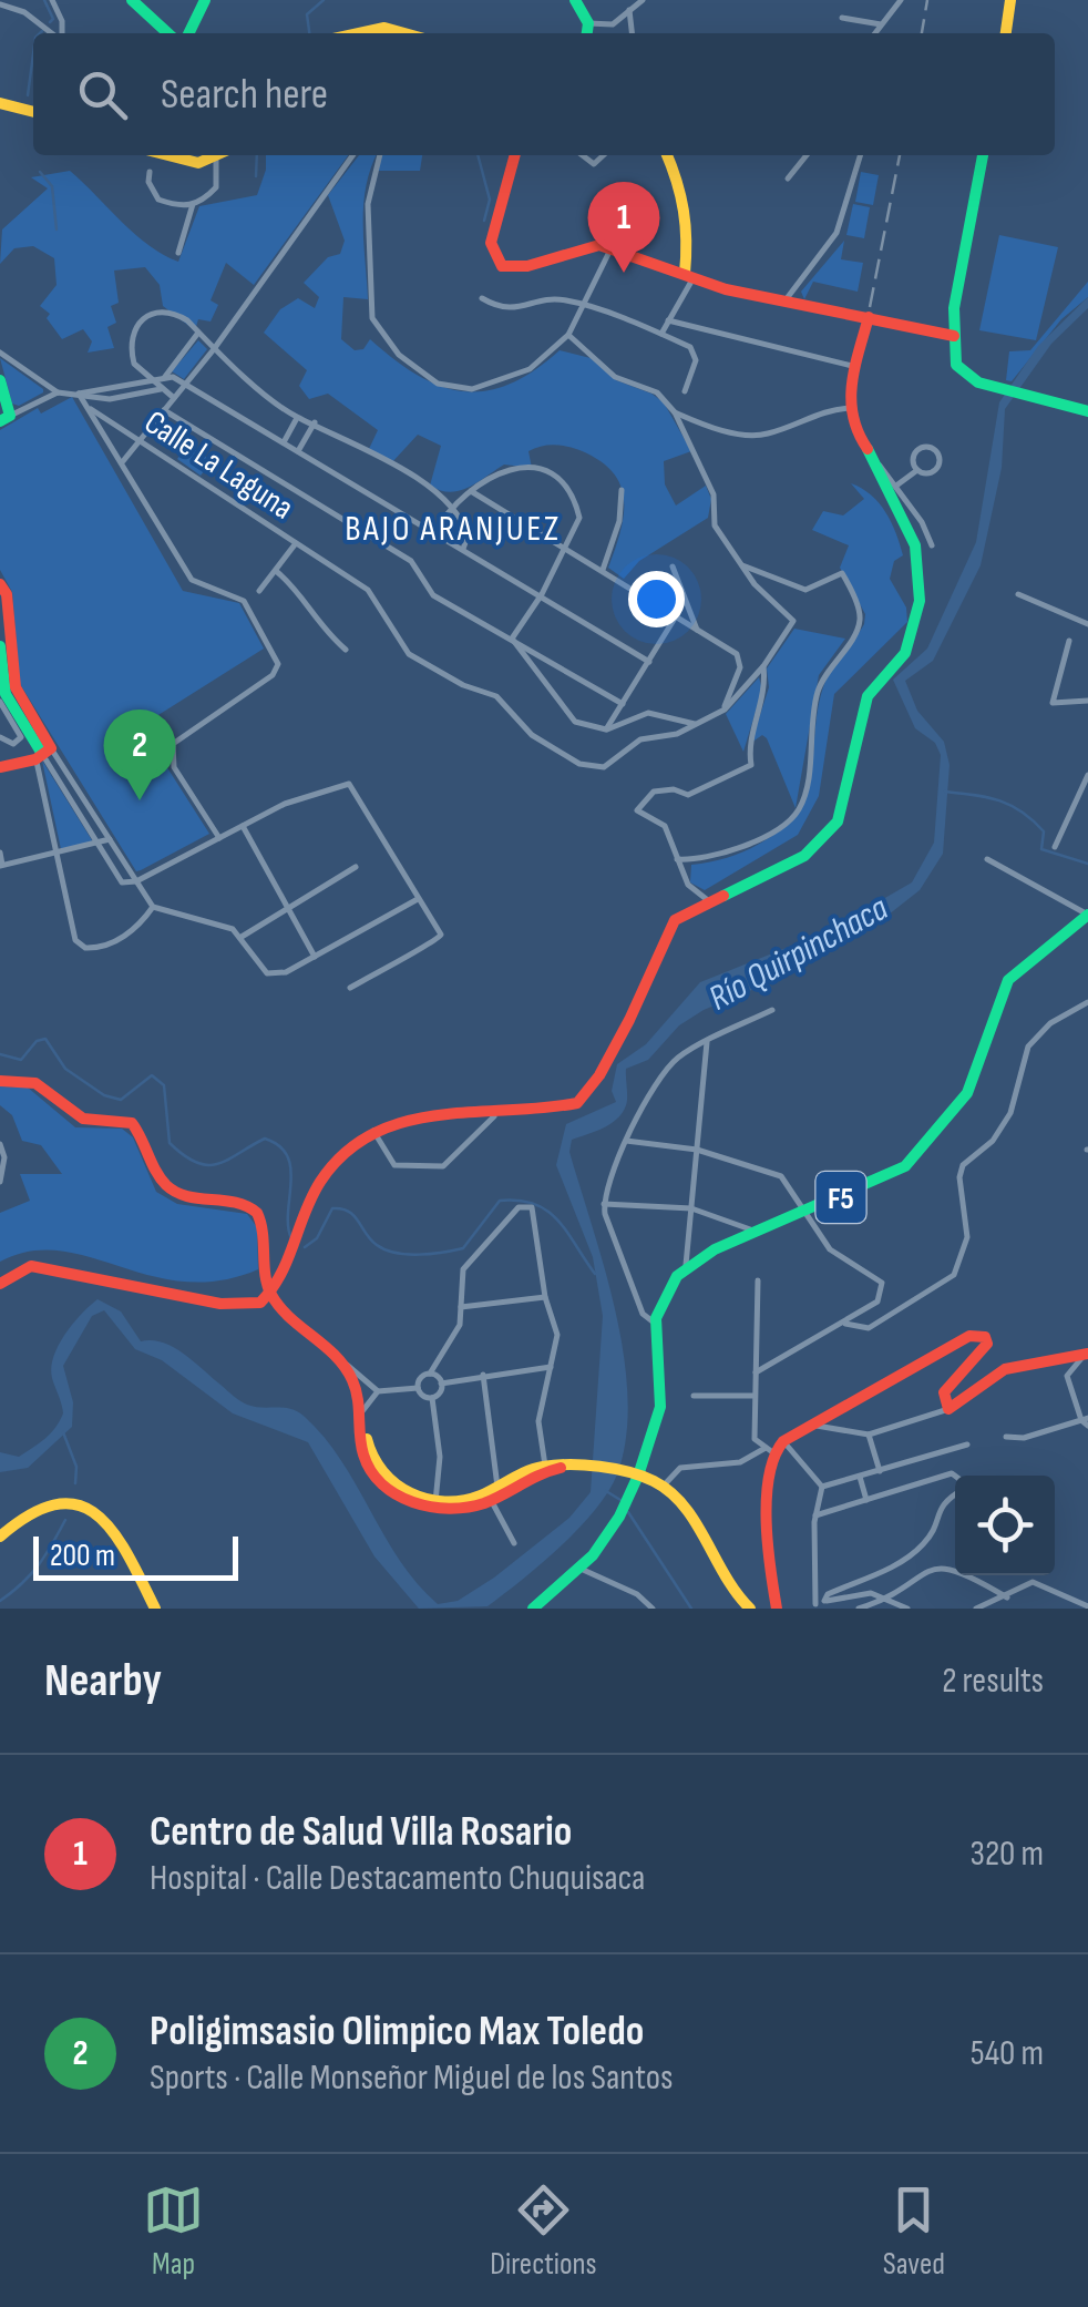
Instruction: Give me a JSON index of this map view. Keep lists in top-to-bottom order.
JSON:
{
  "streets": {
    "main road": ["F5"],
    "street": ["Calle La Laguna"]
  },
  "districts": ["BAJO ARANJUEZ"],
  "water": ["Río Quirpinchaca"],
  "scale_bar": "200 m",
  "page": {
    "search": "Search here",
    "pins": ["1", "2"],
    "scale": "200 m",
    "heading": ["Nearby", "2 results"],
    "list": [
      {
        "mark": "1",
        "name": "Centro de Salud Villa Rosario",
        "note": "Hospital · Calle Destacamento Chuquisaca",
        "value": "320 m"
      },
      {
        "mark": "2",
        "name": "Poligimsasio Olimpico Max Toledo",
        "note": "Sports · Calle Monseñor Miguel de los Santos",
        "value": "540 m"
      }
    ],
    "nav": ["Map", "Directions", "Saved"]
  }
}
